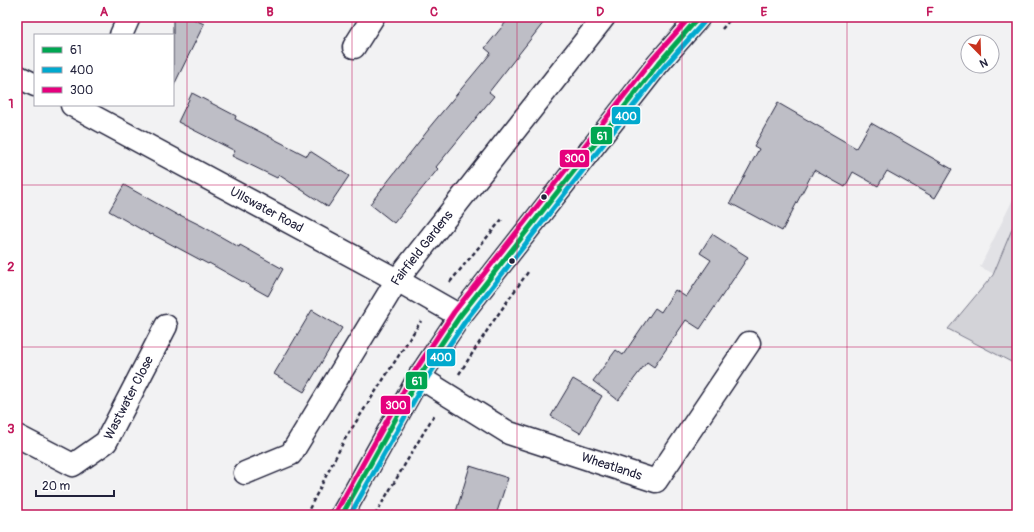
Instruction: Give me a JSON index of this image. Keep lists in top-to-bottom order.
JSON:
{
  "streets": {
    "street": [
      "Ullswater Road",
      "Fairfield Gardens",
      "Wastwater Close",
      "Wheatlands"
    ]
  },
  "crossings": [
    ["Ullswater Road", "Fairfield Gardens"]
  ],
  "lines": ["transit line 61", "transit line 300", "transit line 400"],
  "legend": ["61", "400", "300"],
  "scale_bar": "20 m",
  "north": "bottom right",
  "grid": {
    "columns": [
      "A",
      "B",
      "C",
      "D",
      "E",
      "F"
    ],
    "rows": ["1", "2", "3"]
  }
}
